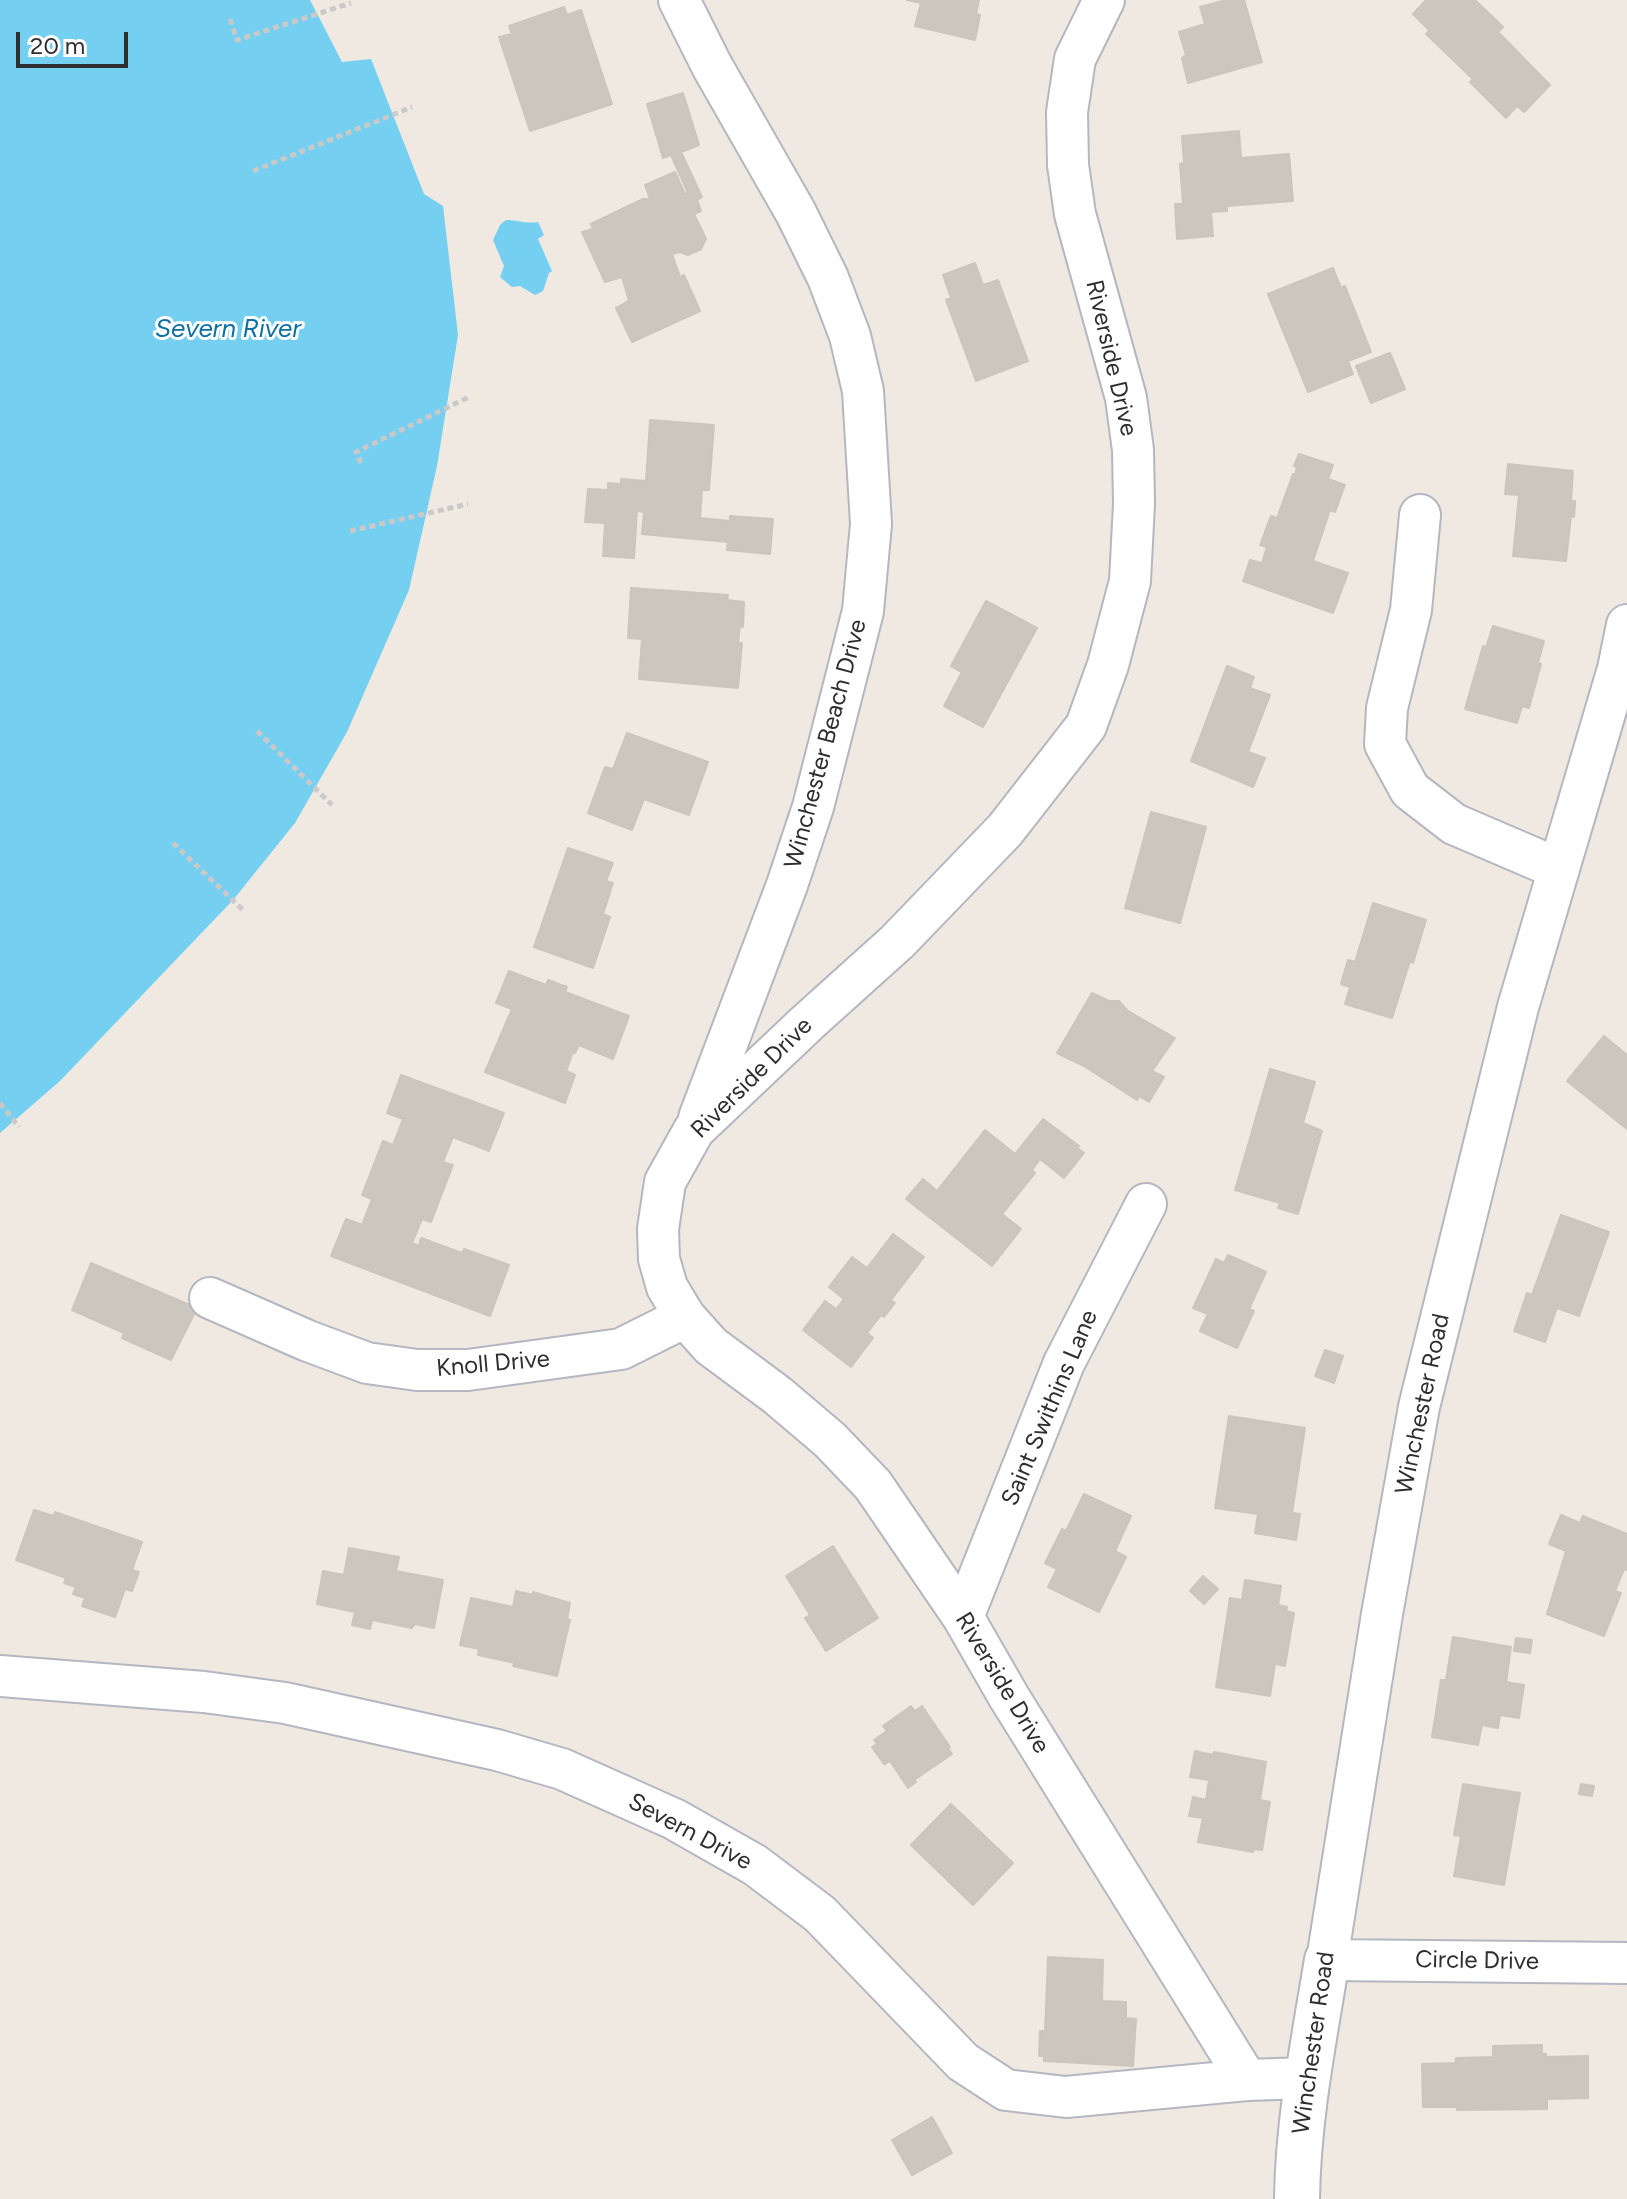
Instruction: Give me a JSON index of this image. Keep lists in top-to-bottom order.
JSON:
{
  "streets": {
    "street": [
      "Riverside Drive",
      "Winchester Beach Drive",
      "Knoll Drive",
      "Winchester Road",
      "Saint Swithins Lane",
      "Severn Drive",
      "Circle Drive"
    ]
  },
  "crossings": [
    ["Riverside Drive", "Winchester Beach Drive"],
    ["Riverside Drive", "Knoll Drive"],
    ["Riverside Drive", "Saint Swithins Lane"],
    ["Riverside Drive", "Severn Drive"],
    ["Winchester Road", "Severn Drive"],
    ["Winchester Road", "Circle Drive"]
  ],
  "water": ["Severn River"],
  "scale_bar": "20 m"
}
